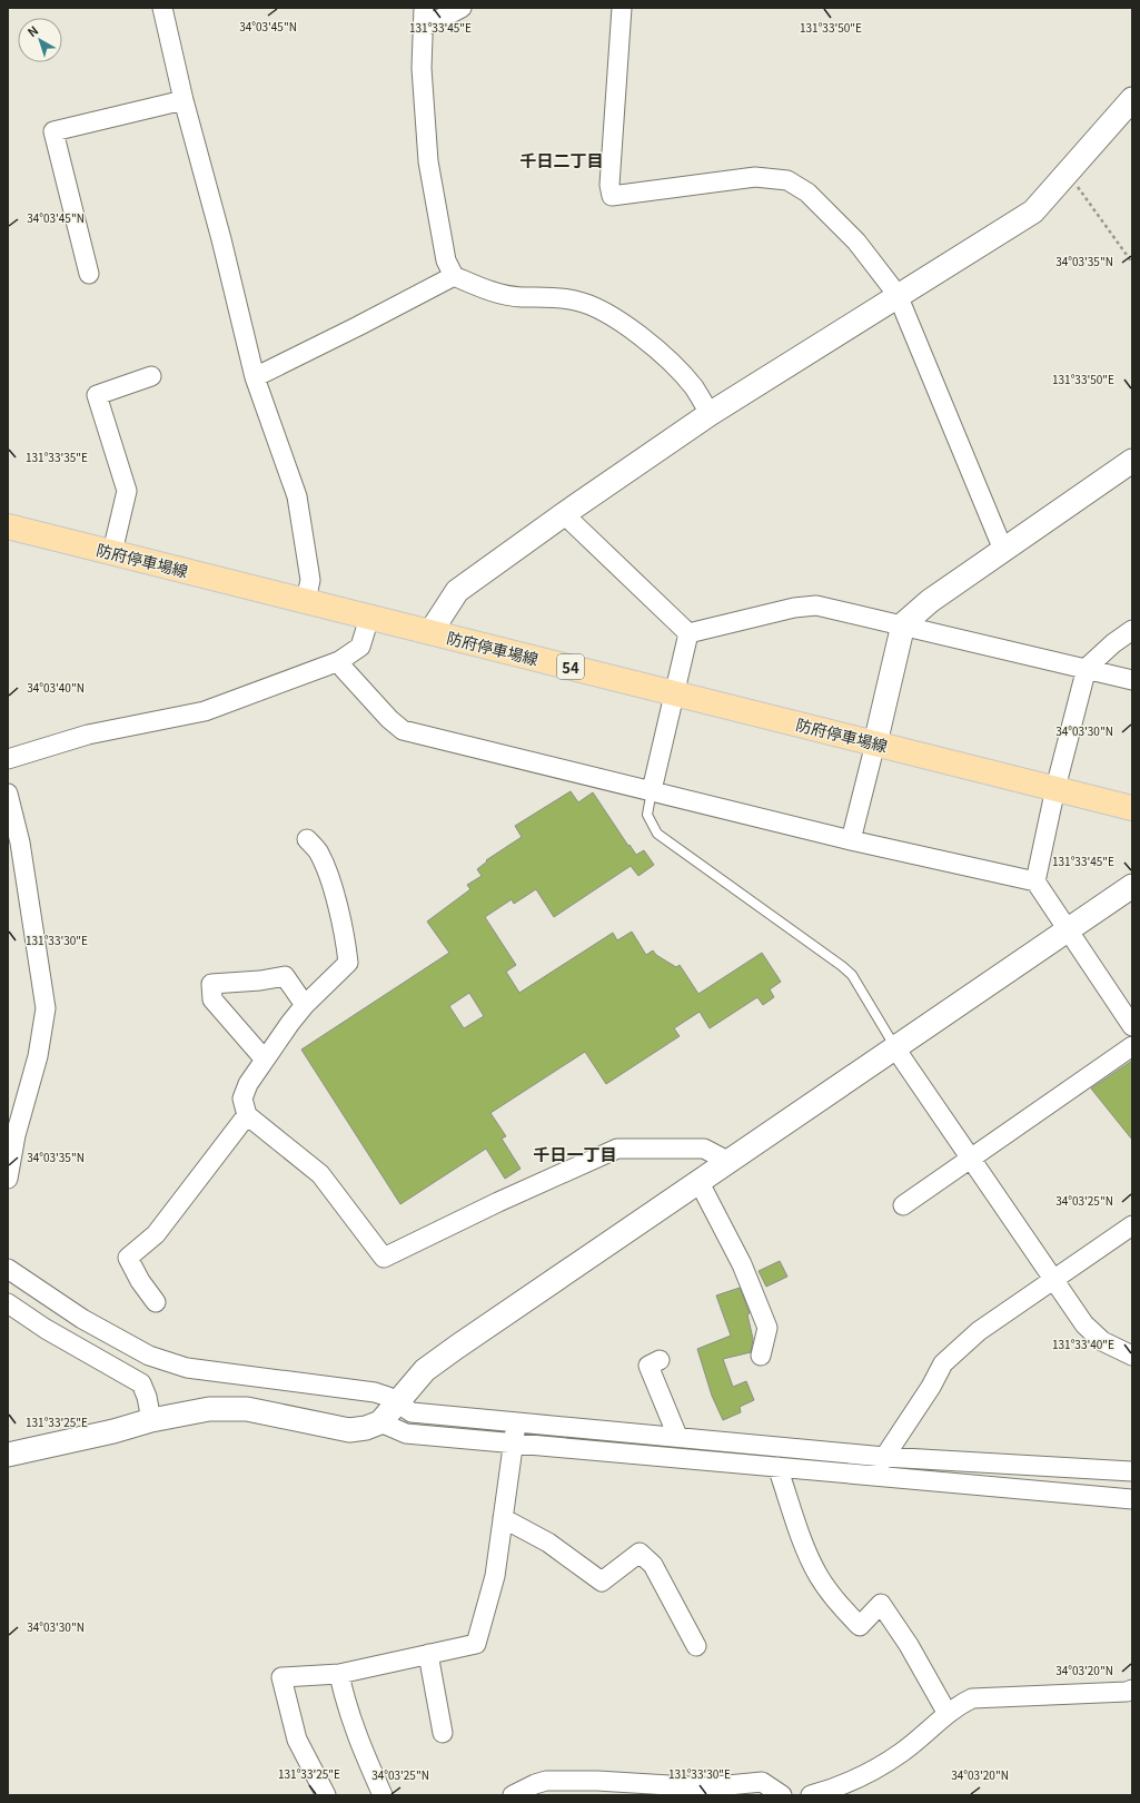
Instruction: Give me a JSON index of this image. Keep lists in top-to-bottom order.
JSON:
{
  "streets": {
    "main road": ["防府停車場線", "54"]
  },
  "districts": ["千日二丁目", "千日一丁目"],
  "north": "top left",
  "coordinates": [
    "34°03'45\"N",
    "131°33'45\"E",
    "131°33'50\"E",
    "34°03'35\"N",
    "131°33'35\"E",
    "34°03'40\"N",
    "34°03'30\"N",
    "131°33'30\"E",
    "34°03'25\"N",
    "131°33'40\"E",
    "131°33'25\"E",
    "34°03'20\"N"
  ]
}
